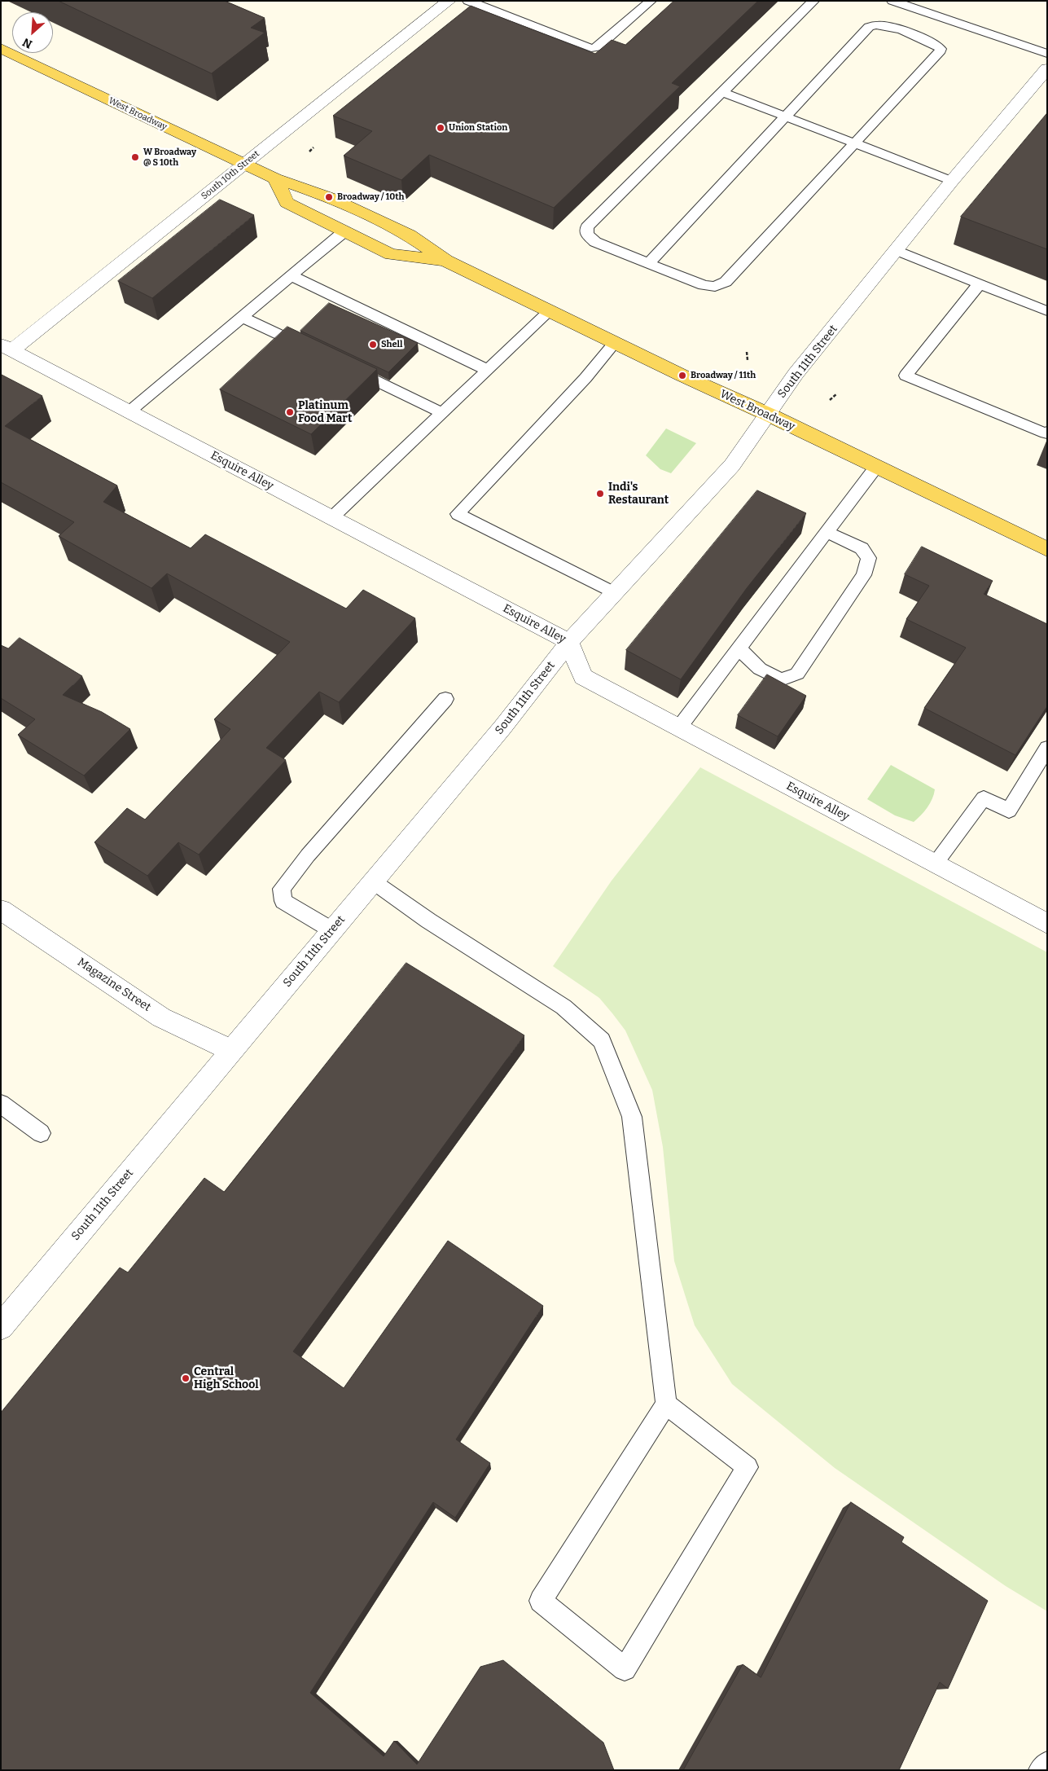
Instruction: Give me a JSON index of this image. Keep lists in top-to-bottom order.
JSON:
{
  "streets": {
    "main road": ["West Broadway"],
    "street": [
      "South 10th Street",
      "South 11th Street",
      "Esquire Alley",
      "Magazine Street"
    ]
  },
  "crossings": [
    ["West Broadway", "South 10th Street"],
    ["West Broadway", "South 11th Street"],
    ["South 10th Street", "Esquire Alley"],
    ["South 11th Street", "Esquire Alley"],
    ["South 11th Street", "Magazine Street"]
  ],
  "places": [
    "Union Station",
    "W Broadway @ S 10th",
    "Broadway / 10th",
    "Shell",
    "Broadway / 11th",
    "Platinum Food Mart",
    "Indi's Restaurant",
    "Central High School"
  ],
  "north": "bottom left"
}
